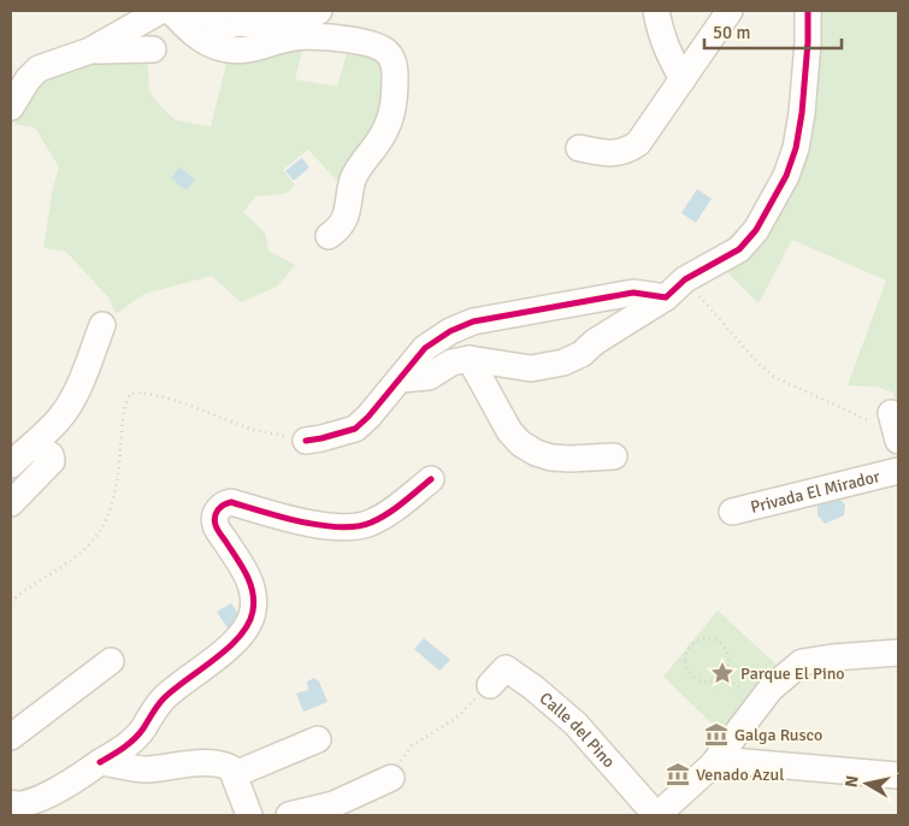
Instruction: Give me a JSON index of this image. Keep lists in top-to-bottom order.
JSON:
{
  "streets": {
    "street": ["Privada El Mirador", "Calle del Pino"]
  },
  "places": {
    "place": ["Parque El Pino"],
    "museum": ["Galga Rusco", "Venado Azul"]
  },
  "scale_bar": "50 m",
  "north": "left"
}
